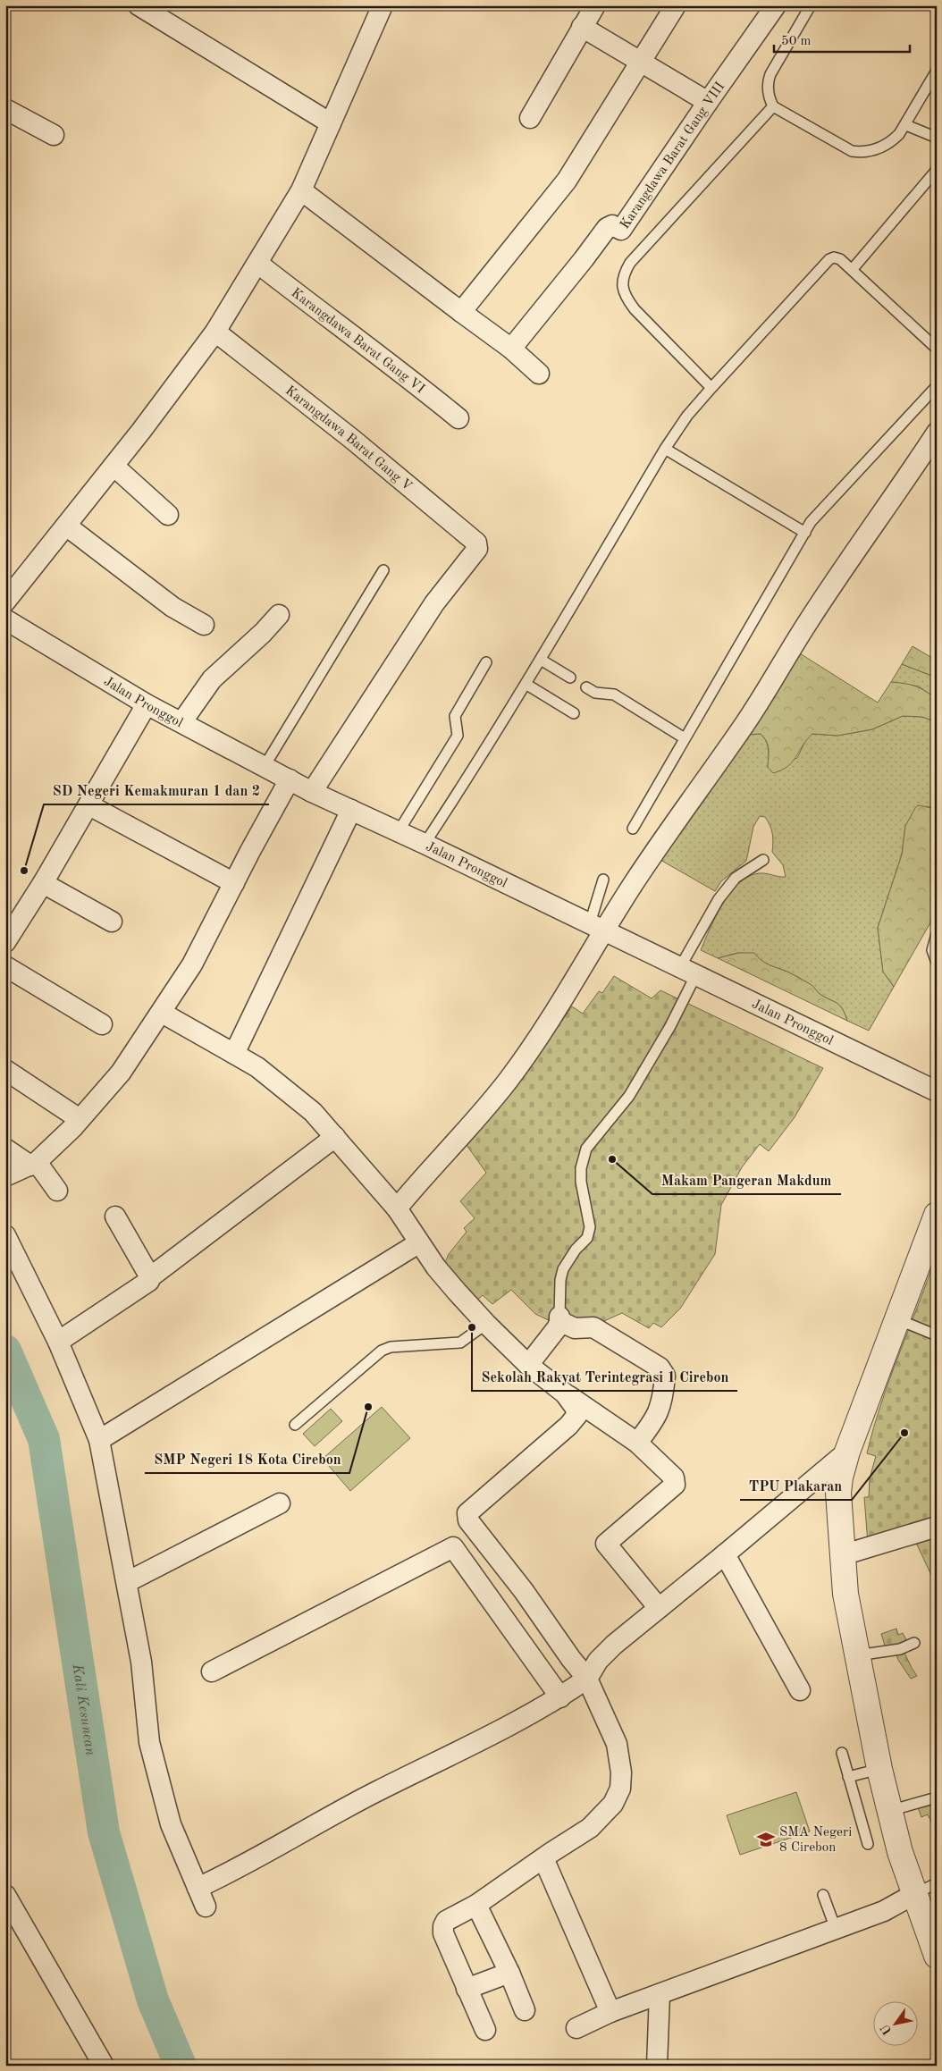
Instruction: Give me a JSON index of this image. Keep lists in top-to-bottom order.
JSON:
{
  "streets": {
    "street": [
      "Karangdawa Barat Gang VIII",
      "Karangdawa Barat Gang VI",
      "Karangdawa Barat Gang V",
      "Jalan Pronggol"
    ]
  },
  "crossings": [
    ["Karangdawa Barat Gang V", "Jalan Pronggol"]
  ],
  "water": ["Kali Kesunean"],
  "places": {
    "other": [
      "SD Negeri Kemakmuran 1 dan 2",
      "Makam Pangeran Makdum",
      "Sekolah Rakyat Terintegrasi 1 Cirebon",
      "SMP Negeri 18 Kota Cirebon",
      "TPU Plakaran"
    ],
    "school or university": ["SMA Negeri 8 Cirebon"]
  },
  "scale_bar": "50 m",
  "north": "bottom left"
}
